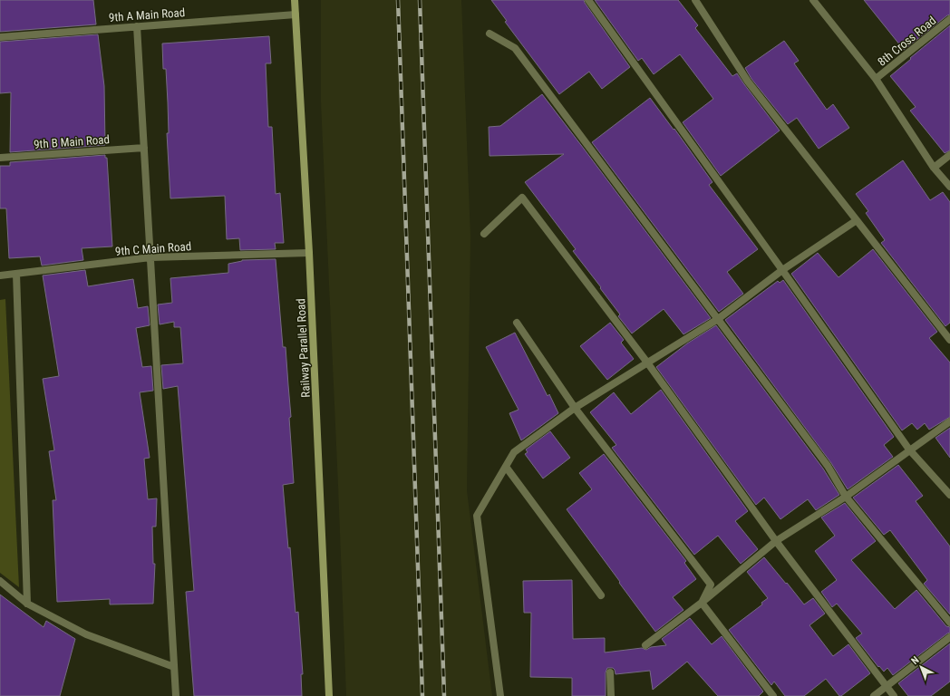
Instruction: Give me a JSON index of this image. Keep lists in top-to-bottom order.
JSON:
{
  "streets": {
    "street": [
      "9th A Main Road",
      "8th Cross Road",
      "9th B Main Road",
      "9th C Main Road",
      "Railway Parallel Road"
    ]
  },
  "crossings": [
    ["9th A Main Road", "Railway Parallel Road"],
    ["9th C Main Road", "Railway Parallel Road"]
  ],
  "north": "top left"
}
